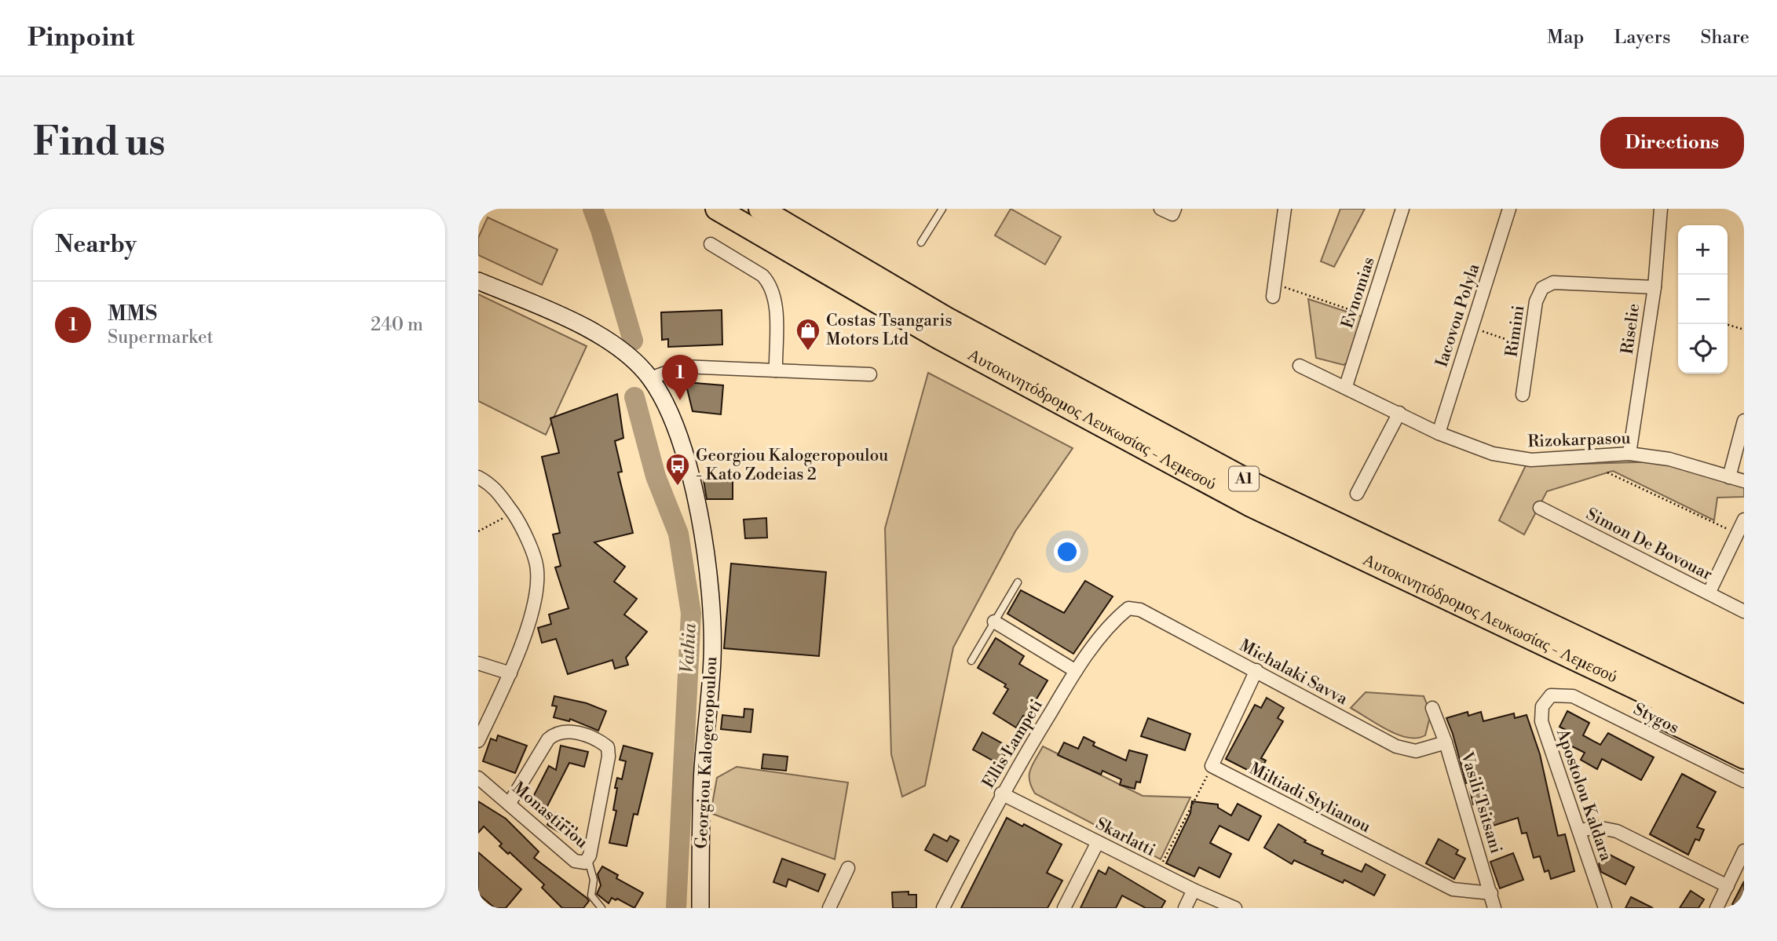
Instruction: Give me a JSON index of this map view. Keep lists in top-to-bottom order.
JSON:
{
  "streets": {
    "highway": ["Αυτοκινητόδρομος Λευκωσίας - Λεμεσού", "A1"],
    "street": [
      "Evnomias",
      "Iacovou Polyla",
      "Riselie",
      "Rimini",
      "Rizokarpasou",
      "Simon De Bovouar",
      "Michalaki Savva",
      "Stygos",
      "Ellis Lampeti",
      "Georgiou Kalogeropoulou",
      "Apostolou Kaldara",
      "Miltiadi Stylianou",
      "Vasili Tsitsani",
      "Monastiriou",
      "Skarlatti"
    ]
  },
  "crossings": [
    ["Evnomias", "Rizokarpasou"],
    ["Iacovou Polyla", "Rizokarpasou"],
    ["Riselie", "Rimini"],
    ["Riselie", "Rizokarpasou"],
    ["Michalaki Savva", "Ellis Lampeti"],
    ["Michalaki Savva", "Vasili Tsitsani"],
    ["Stygos", "Apostolou Kaldara"],
    ["Ellis Lampeti", "Skarlatti"],
    ["Miltiadi Stylianou", "Vasili Tsitsani"]
  ],
  "water": ["Vathia"],
  "places": {
    "shop": ["Costas Tsangaris Motors Ltd"],
    "bus stop": ["Georgiou Kalogeropoulou - Kato Zodeias 2"]
  },
  "page": {
    "header": "Pinpoint",
    "nav": ["Map", "Layers", "Share"],
    "buttons": "Directions",
    "title": "Find us",
    "heading": "Nearby",
    "map_buttons": ["+", "−"],
    "list": [
      {
        "mark": "1",
        "name": "MMS",
        "note": "Supermarket",
        "value": "240 m"
      }
    ],
    "pins": "1"
  }
}
